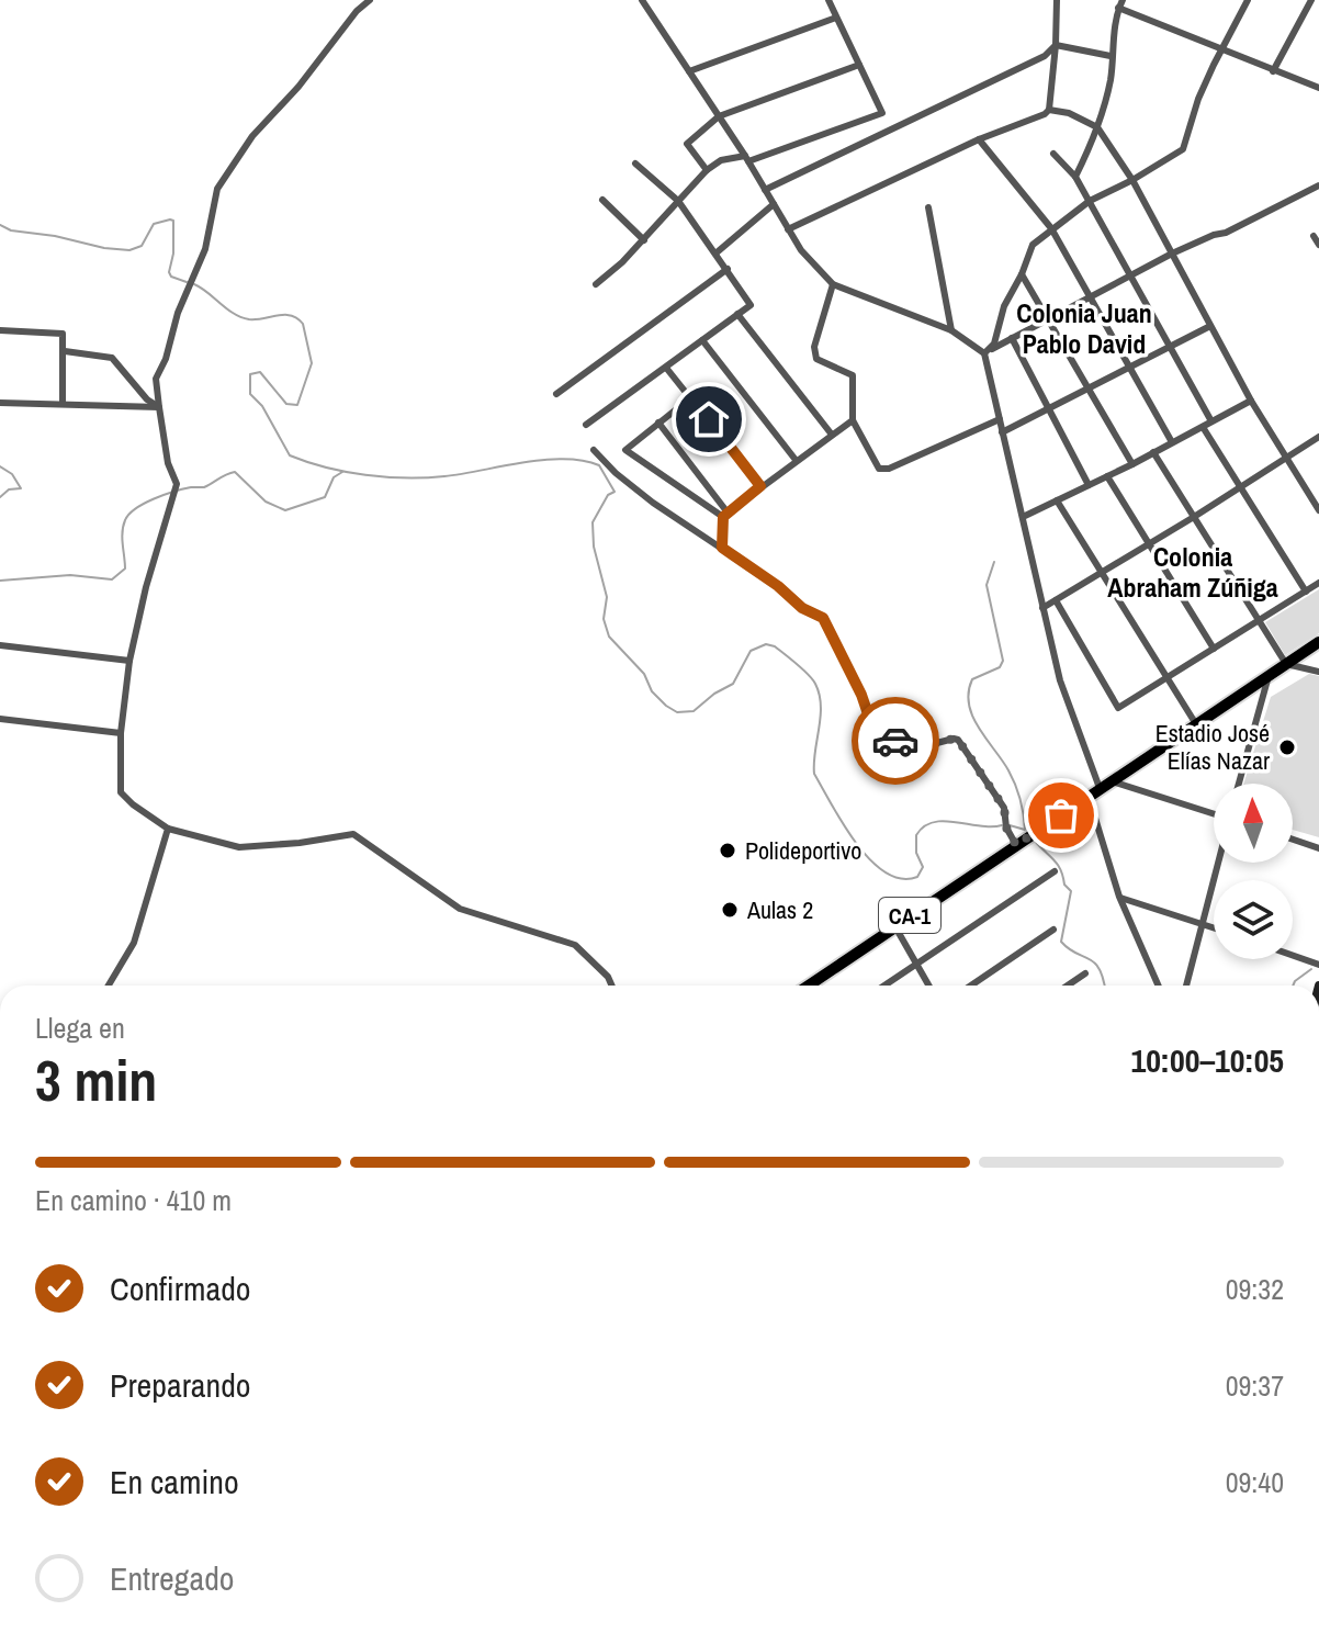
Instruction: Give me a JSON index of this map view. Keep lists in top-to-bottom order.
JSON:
{
  "streets": {
    "highway": ["CA-1"]
  },
  "districts": ["Colonia Juan Pablo David", "Colonia Abraham Zúñiga"],
  "places": ["Estadio José Elías Nazar", "Polideportivo", "Aulas 2"],
  "north": "top",
  "page": {
    "heading": ["3 min", "Llega en", "10:00–10:05"],
    "bar": "En camino · 410 m",
    "list": [
      ["Confirmado", "09:32"],
      ["Preparando", "09:37"],
      ["En camino", "09:40"],
      "Entregado"
    ]
  }
}
